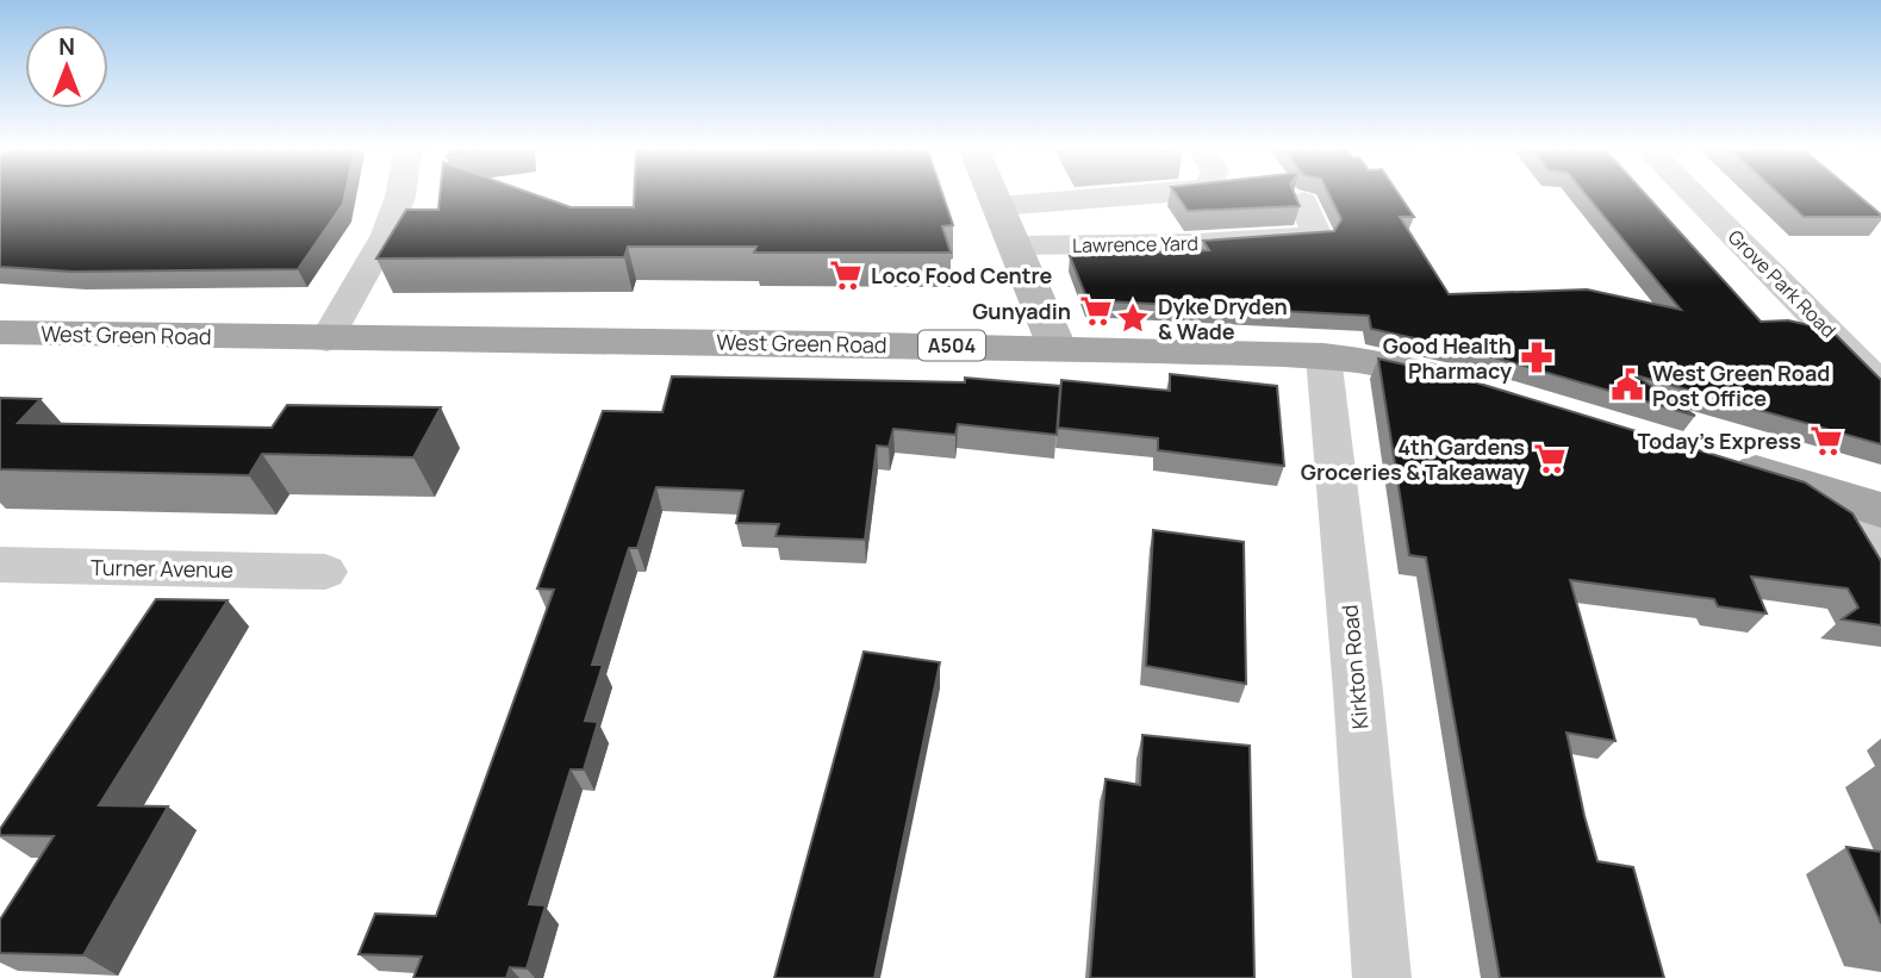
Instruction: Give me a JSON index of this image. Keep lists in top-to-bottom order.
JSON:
{
  "streets": {
    "main road": ["West Green Road", "A504"],
    "street": [
      "Lawrence Yard",
      "Grove Park Road",
      "Turner Avenue",
      "Kirkton Road"
    ]
  },
  "crossings": [
    ["West Green Road", "Kirkton Road"]
  ],
  "places": {
    "supermarket": [
      "Loco Food Centre",
      "Gunyadin",
      "Today's Express",
      "4th Gardens Groceries & Takeaway"
    ],
    "place": ["Dyke Dryden & Wade"],
    "pharmacy": ["Good Health Pharmacy"],
    "public building": ["West Green Road Post Office"]
  },
  "north": "top"
}
